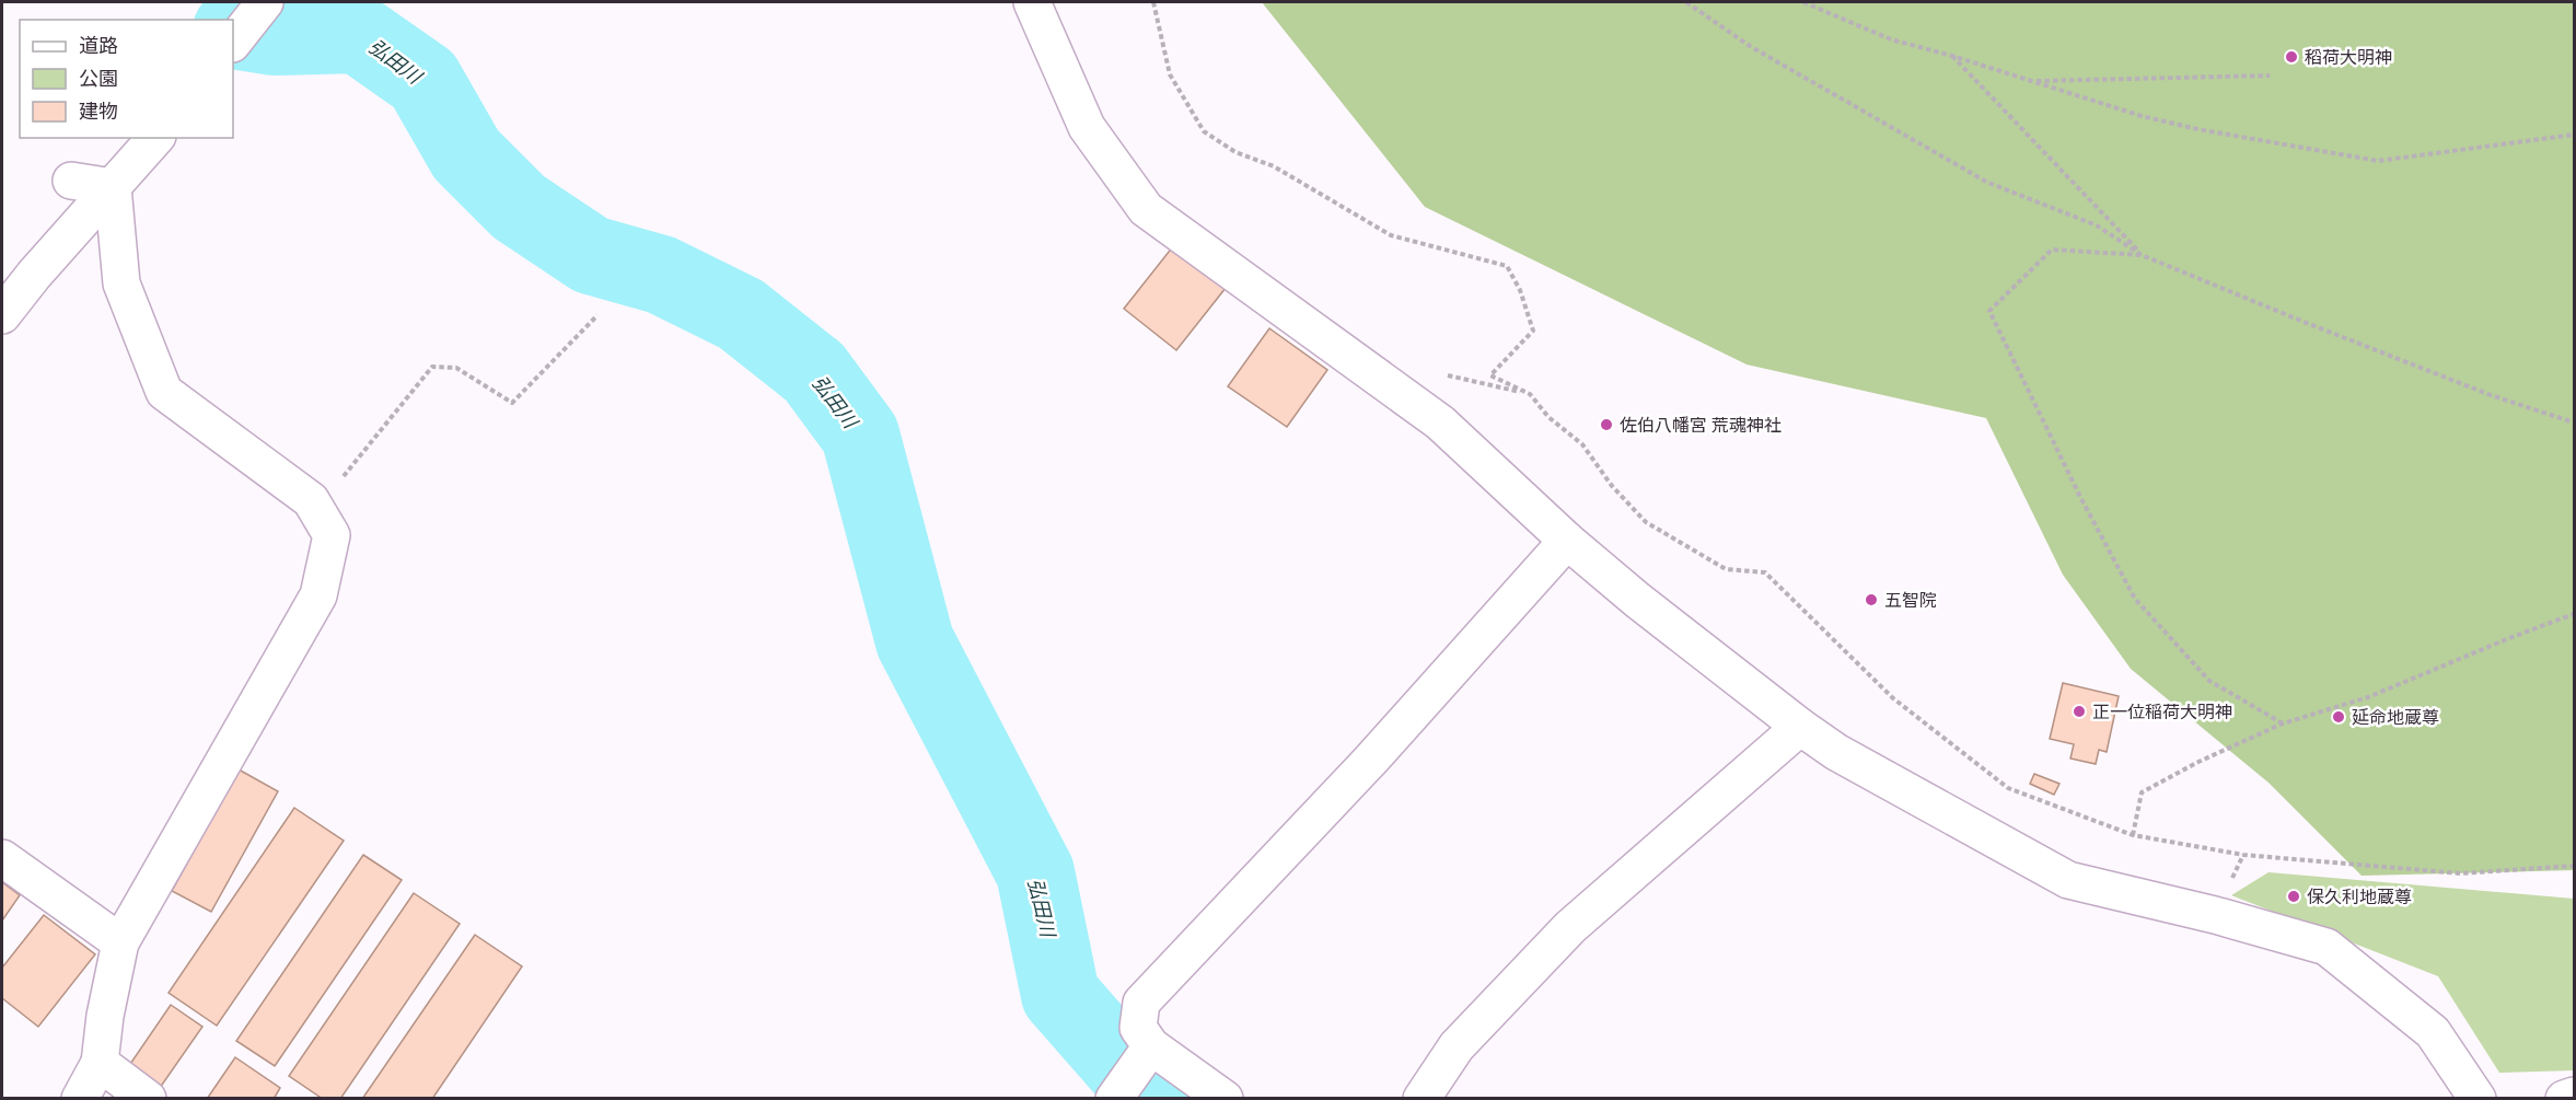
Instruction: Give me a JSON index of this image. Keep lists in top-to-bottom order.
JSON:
{
  "water": ["弘田川"],
  "places": [
    "稻荷大明神",
    "佐伯八幡宮 荒魂神社",
    "五智院",
    "正一位稲荷大明神",
    "延命地蔵尊",
    "保久利地蔵尊"
  ],
  "legend": ["道路", "公園", "建物"]
}
